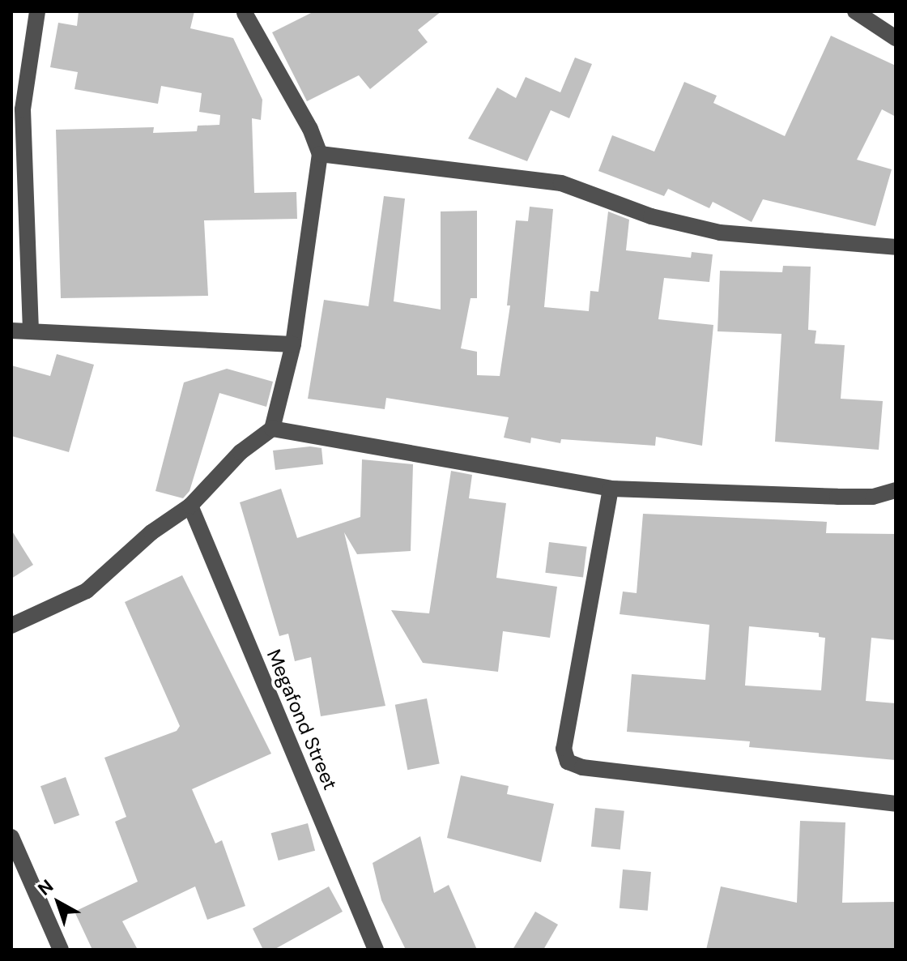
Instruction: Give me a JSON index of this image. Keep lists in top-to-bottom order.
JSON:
{
  "streets": {
    "street": ["Megafond Street"]
  },
  "north": "top left"
}
